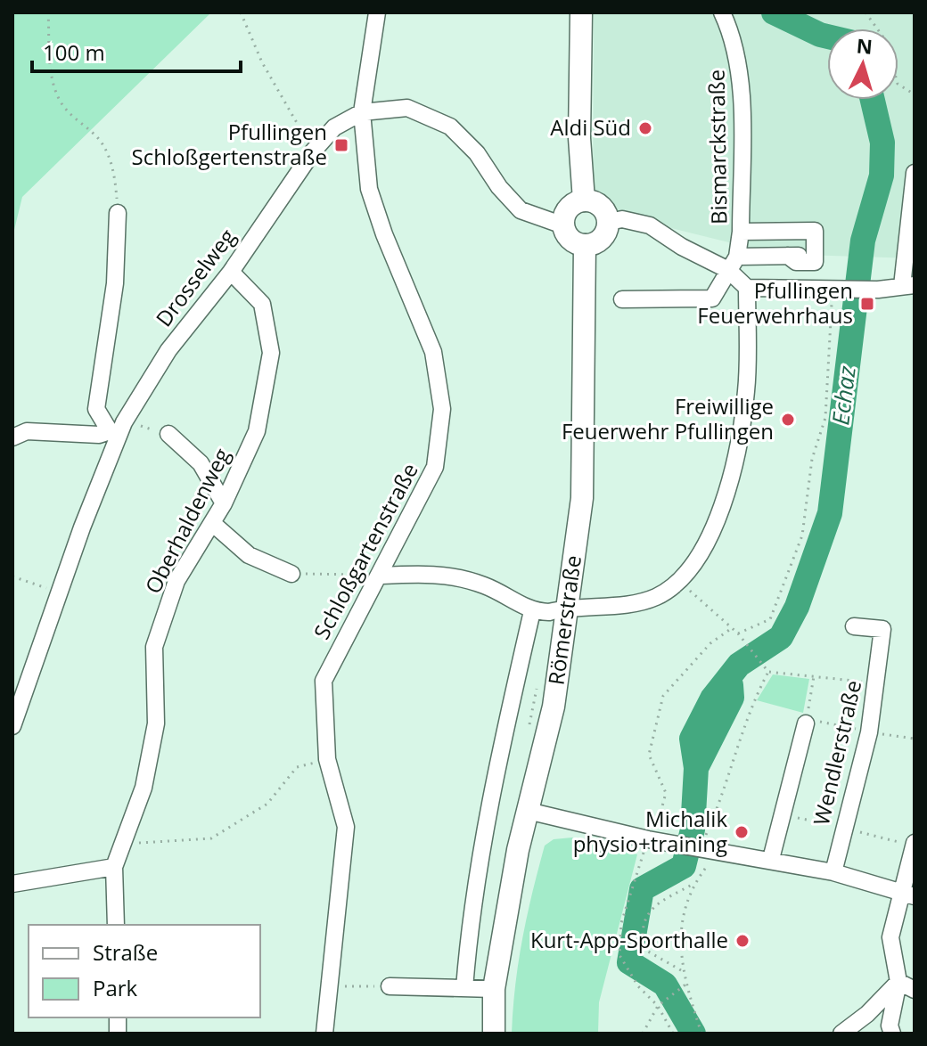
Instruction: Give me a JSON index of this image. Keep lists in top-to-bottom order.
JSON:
{
  "streets": {
    "main road": ["Römerstraße"],
    "street": [
      "Bismarckstraße",
      "Drosselweg",
      "Oberhaldenweg",
      "Schloßgartenstraße",
      "Wendlerstraße"
    ]
  },
  "crossings": [
    ["Bismarckstraße", "Drosselweg"],
    ["Bismarckstraße", "Römerstraße"],
    ["Drosselweg", "Oberhaldenweg"],
    ["Drosselweg", "Schloßgartenstraße"],
    ["Drosselweg", "Römerstraße"]
  ],
  "water": ["Echaz"],
  "places": {
    "other": [
      "Aldi Süd",
      "Freiwillige Feuerwehr Pfullingen",
      "Michalik physio+training",
      "Kurt-App-Sporthalle"
    ],
    "transit": ["Pfullingen Schloßgertenstraße", "Pfullingen Feuerwehrhaus"]
  },
  "legend": ["Straße", "Park"],
  "scale_bar": "100 m",
  "north": "top"
}
